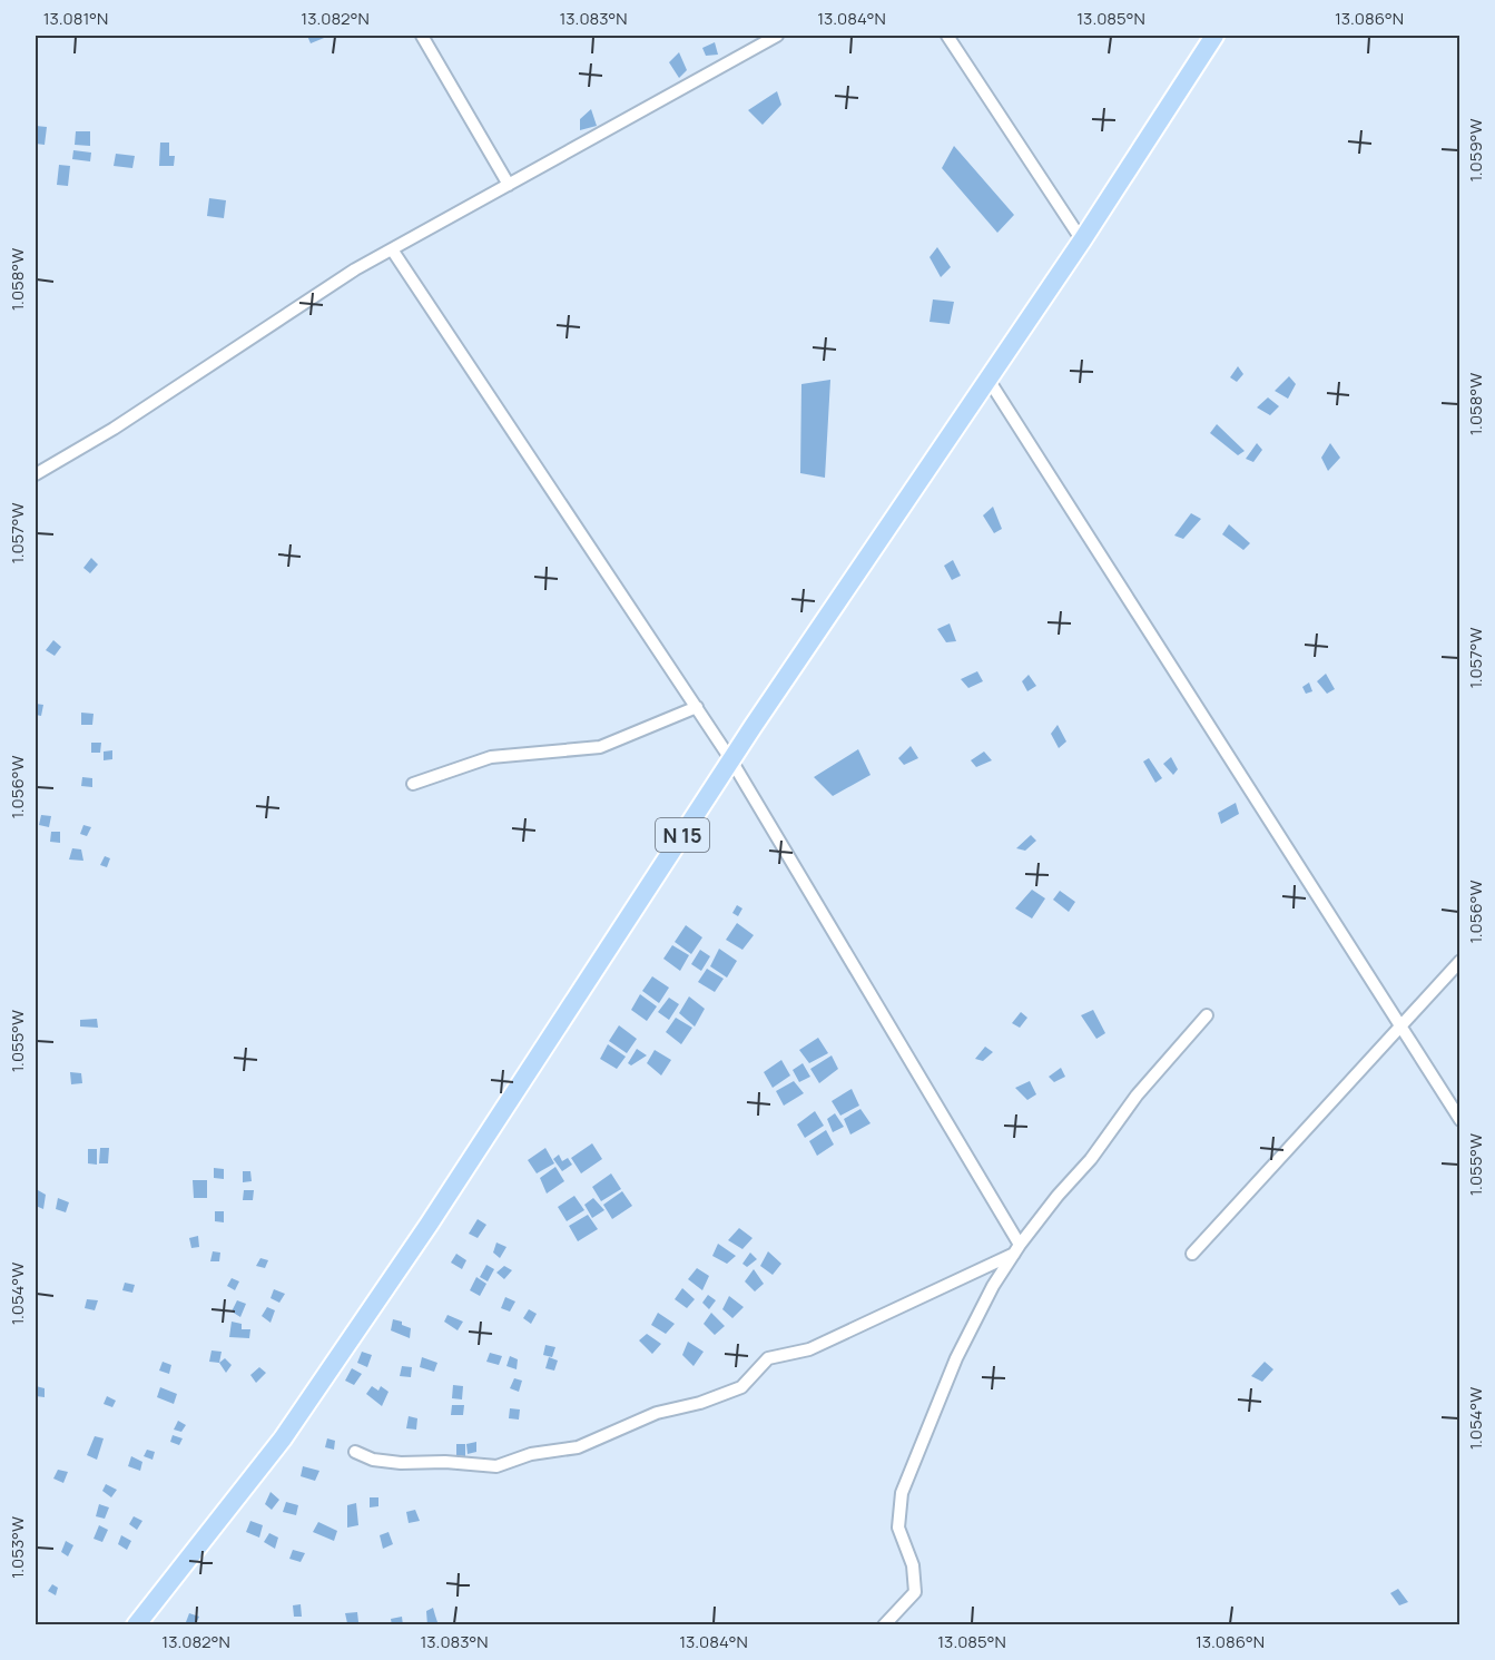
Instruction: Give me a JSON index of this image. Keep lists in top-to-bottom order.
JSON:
{
  "streets": {
    "main road": ["N 15"]
  },
  "coordinates": [
    "13.081°N",
    "13.082°N",
    "13.083°N",
    "13.084°N",
    "13.085°N",
    "13.086°N",
    "1.059°W",
    "1.058°W",
    "1.057°W",
    "1.056°W",
    "1.055°W",
    "1.054°W",
    "1.053°W"
  ]
}
